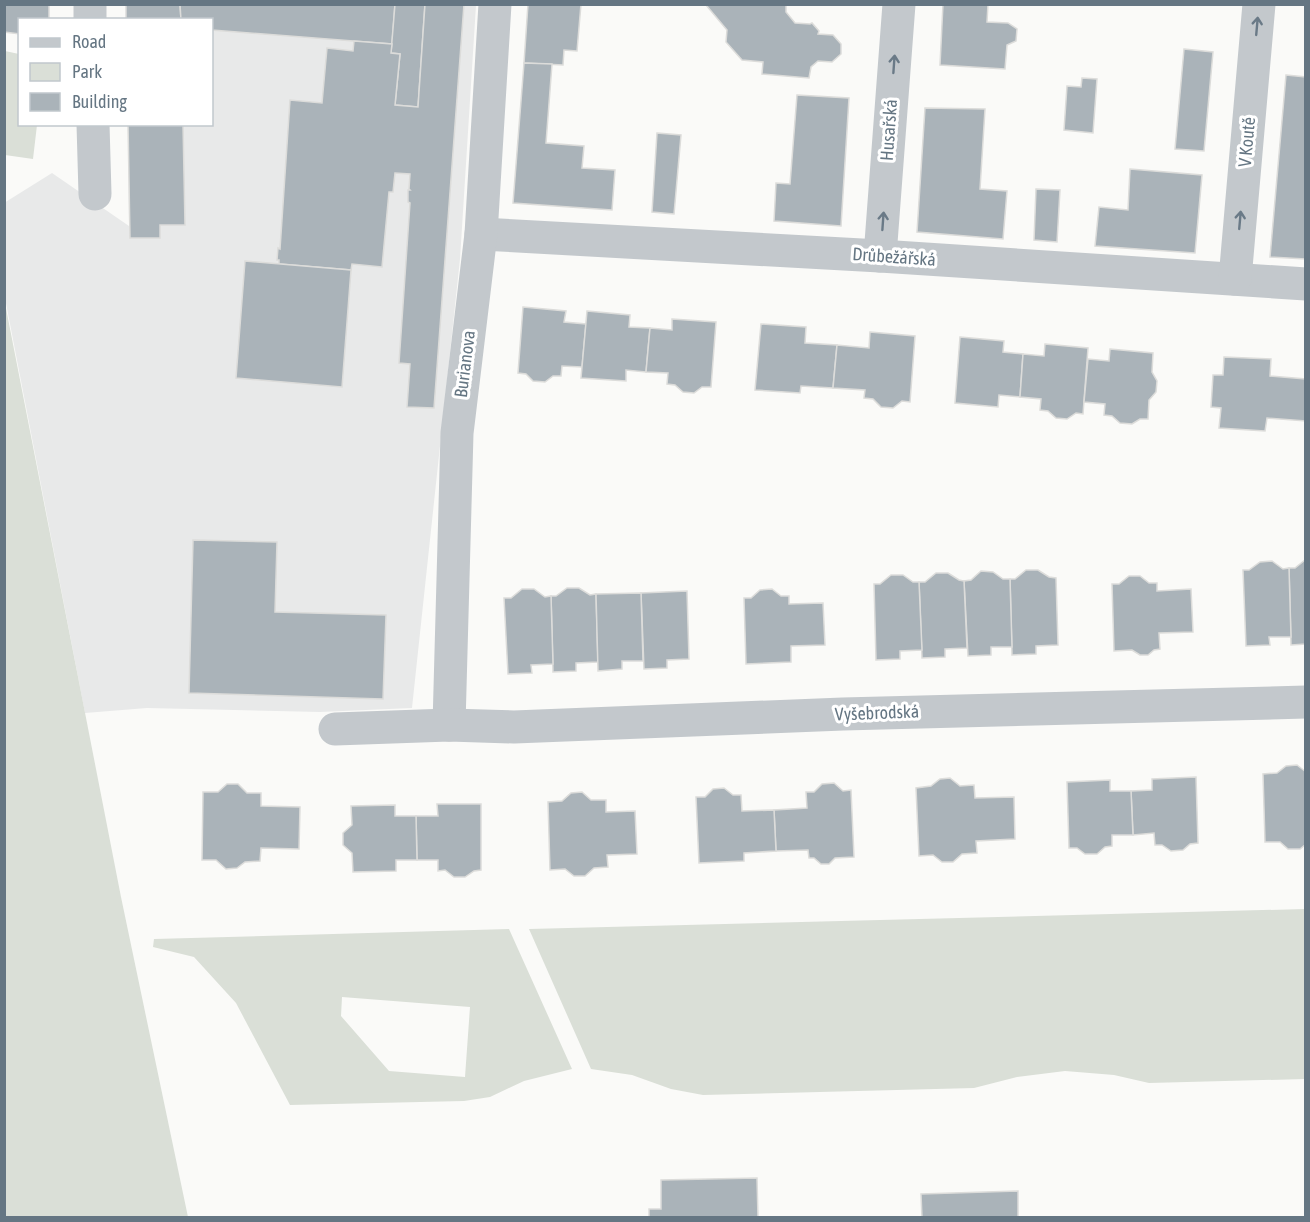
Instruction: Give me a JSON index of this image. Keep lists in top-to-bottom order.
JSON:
{
  "streets": {
    "street": [
      "Husařská",
      "V Koutě",
      "Drůbežářská",
      "Burianova",
      "Vyšebrodská"
    ]
  },
  "crossings": [
    ["Husařská", "Drůbežářská"],
    ["V Koutě", "Drůbežářská"],
    ["Drůbežářská", "Burianova"],
    ["Burianova", "Vyšebrodská"]
  ],
  "one_way": ["Husařská", "V Koutě"],
  "legend": ["Road", "Park", "Building"]
}
